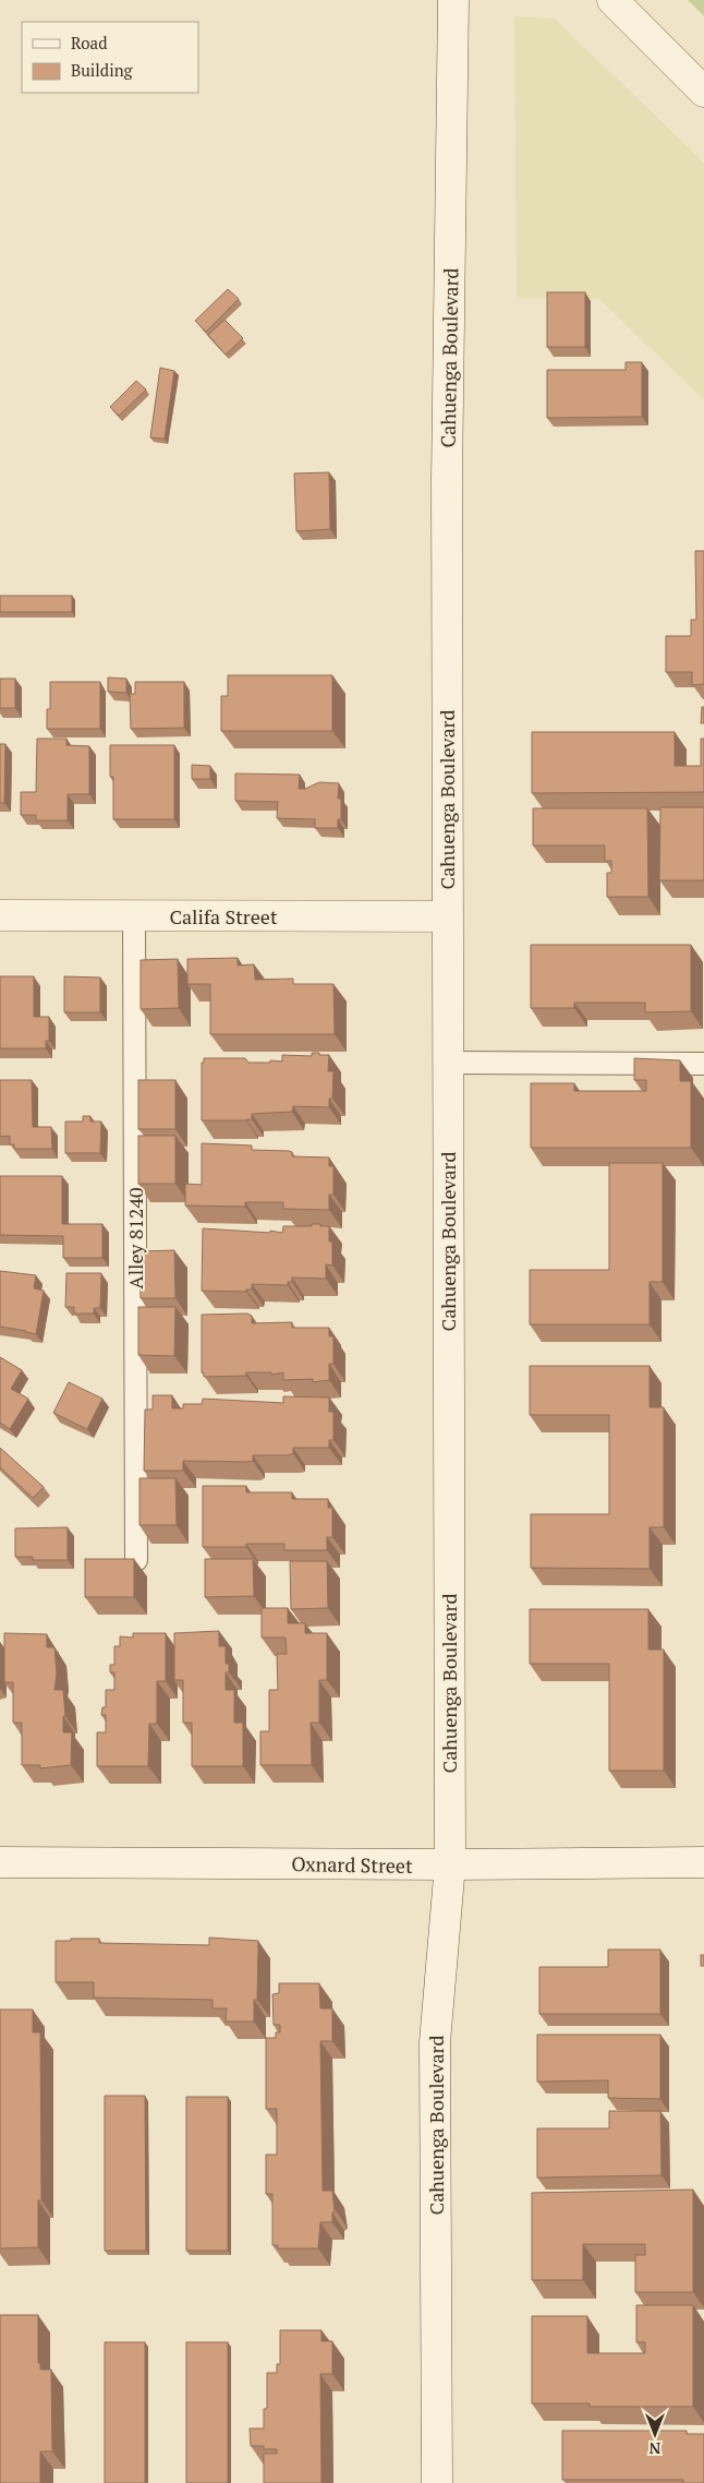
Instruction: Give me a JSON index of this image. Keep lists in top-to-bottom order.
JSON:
{
  "streets": {
    "main road": ["Cahuenga Boulevard", "Califa Street", "Oxnard Street"],
    "lane": ["Alley 81240"]
  },
  "crossings": [
    ["Cahuenga Boulevard", "Califa Street"],
    ["Cahuenga Boulevard", "Oxnard Street"],
    ["Califa Street", "Alley 81240"]
  ],
  "legend": ["Road", "Building"],
  "north": "bottom"
}
